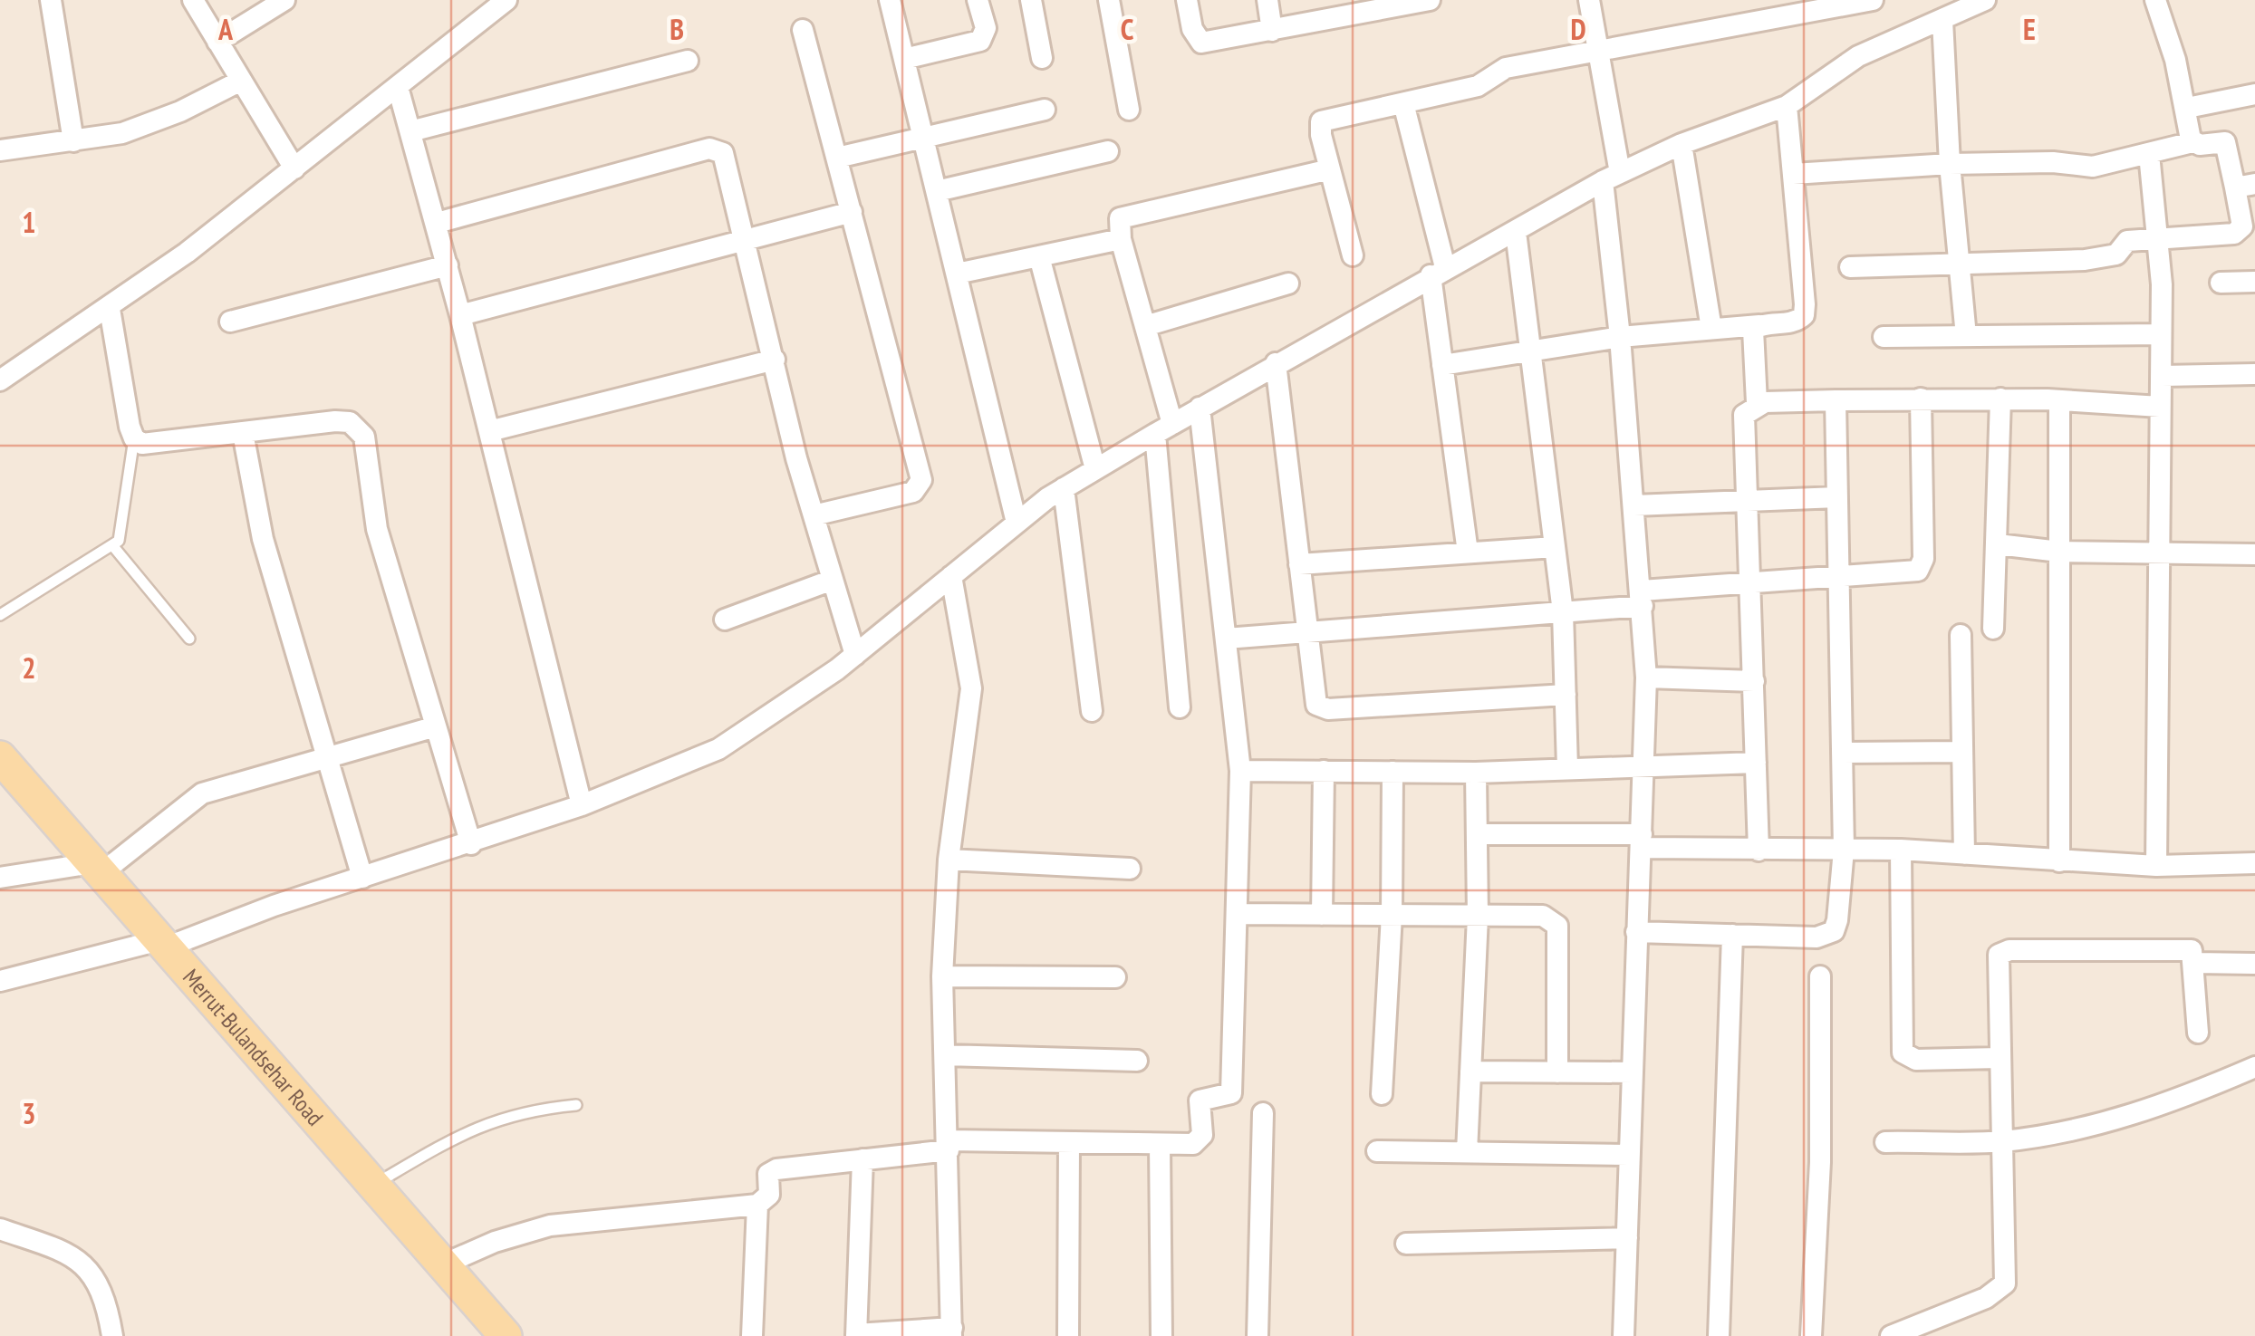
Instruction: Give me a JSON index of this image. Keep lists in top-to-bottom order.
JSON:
{
  "streets": {
    "main road": ["Merrut-Bulandsehar Road"]
  },
  "grid": {
    "columns": [
      "A",
      "B",
      "C",
      "D",
      "E"
    ],
    "rows": ["1", "2", "3"]
  }
}
